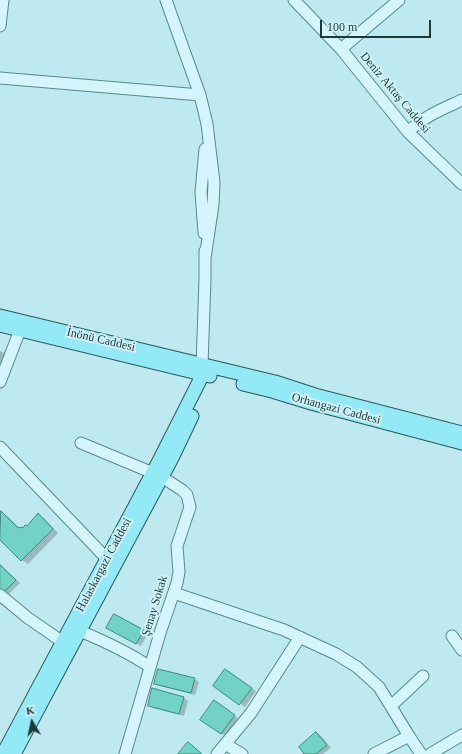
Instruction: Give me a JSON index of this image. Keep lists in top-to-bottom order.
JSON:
{
  "streets": {
    "main road": ["Orhangazi Caddesi", "Halaskargazi Caddesi"],
    "street": ["Deniz Aktaş Caddesi", "Şenay Sokak"]
  },
  "scale_bar": "100 m",
  "north": "top"
}
